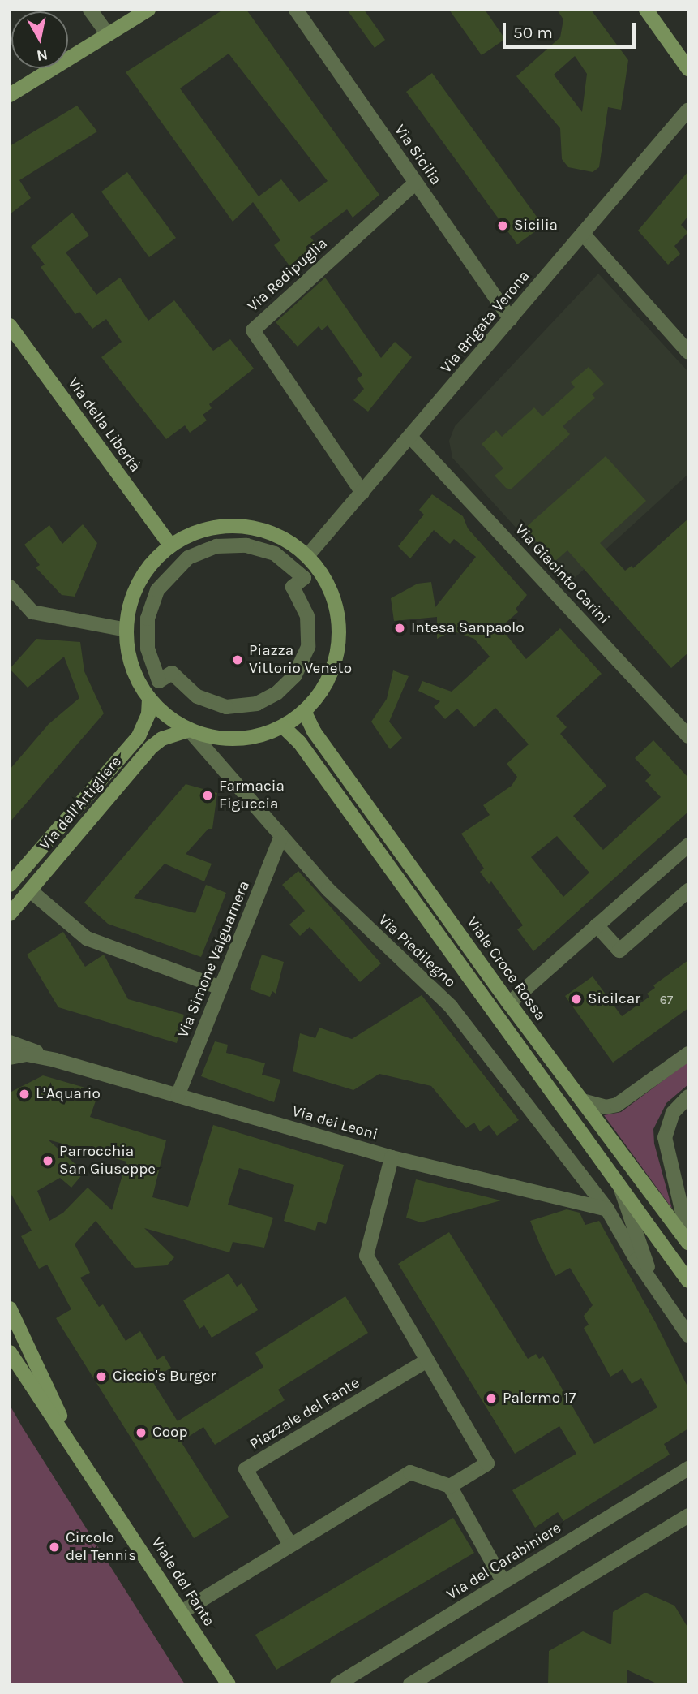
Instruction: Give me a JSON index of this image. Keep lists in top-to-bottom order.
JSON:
{
  "streets": {
    "street": [
      "Via Sicilia",
      "Via Redipuglia",
      "Via Brigata Verona",
      "Via della Libertà",
      "Via Giacinto Carini",
      "Via dell'Artigliere",
      "Via Piedilegno",
      "Via Simone Valguarnera",
      "Viale Croce Rossa",
      "Via dei Leoni",
      "Piazzale del Fante",
      "Via del Carabiniere",
      "Viale del Fante"
    ]
  },
  "crossings": [
    ["Via Sicilia", "Via Redipuglia"],
    ["Via Sicilia", "Via Brigata Verona"],
    ["Via Redipuglia", "Via Brigata Verona"],
    ["Via Brigata Verona", "Via Giacinto Carini"],
    ["Via dell'Artigliere", "Via Piedilegno"],
    ["Via Piedilegno", "Via Simone Valguarnera"],
    ["Via Piedilegno", "Via dei Leoni"],
    ["Via Simone Valguarnera", "Via dei Leoni"]
  ],
  "places": [
    "Sicilia",
    "Intesa Sanpaolo",
    "Piazza Vittorio Veneto",
    "Farmacia Figuccia",
    "Sicilcar",
    "L’Aquario",
    "Parrocchia San Giuseppe",
    "Ciccio's Burger",
    "Palermo 17",
    "Coop",
    "Circolo del Tennis"
  ],
  "house_numbers": ["67"],
  "scale_bar": "50 m",
  "north": "bottom"
}
